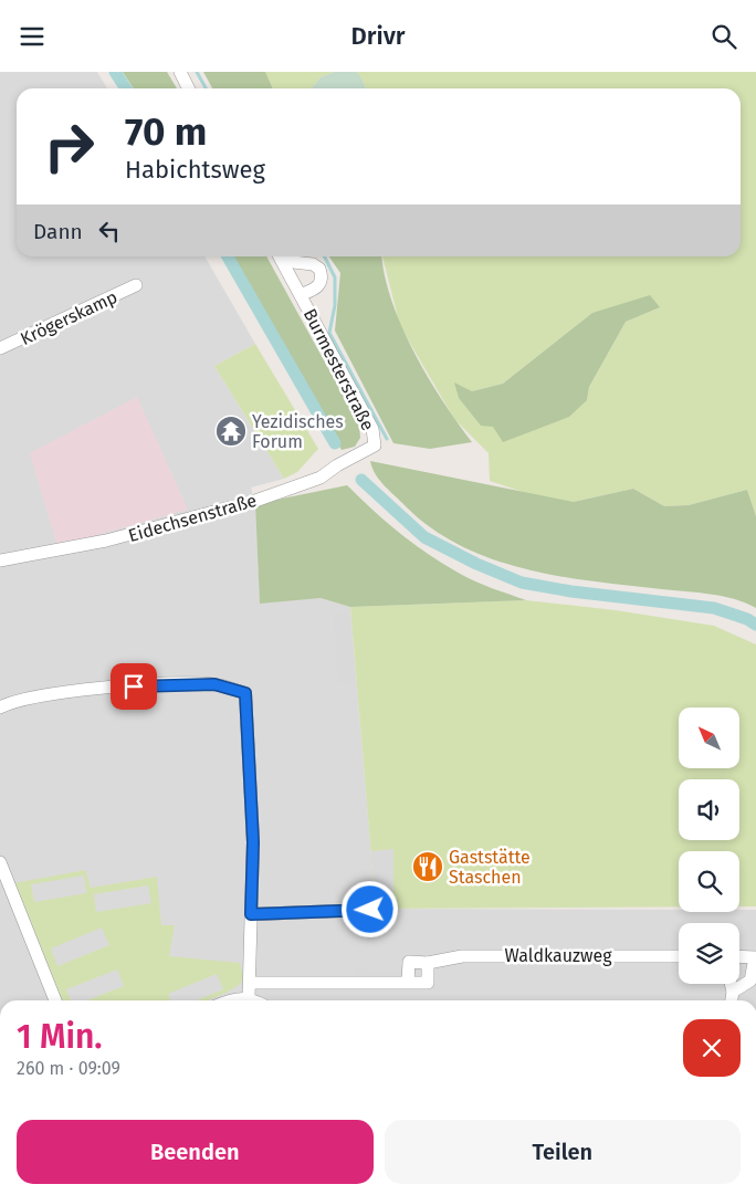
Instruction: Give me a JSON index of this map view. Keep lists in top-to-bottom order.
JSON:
{
  "streets": {
    "street": [
      "Krögerskamp",
      "Burmesterstraße",
      "Eidechsenstraße",
      "Waldkauzweg"
    ]
  },
  "crossings": [
    ["Burmesterstraße", "Eidechsenstraße"]
  ],
  "places": {
    "temple": ["Yezidisches Forum"],
    "restaurant": ["Gaststätte Staschen"]
  },
  "north": "top left",
  "page": {
    "header": "Drivr",
    "turn": ["70 m", "Habichtsweg"],
    "then": "Dann",
    "heading": ["1 Min.", "260 m · 09:09"],
    "buttons": ["Beenden", "Teilen"]
  }
}
